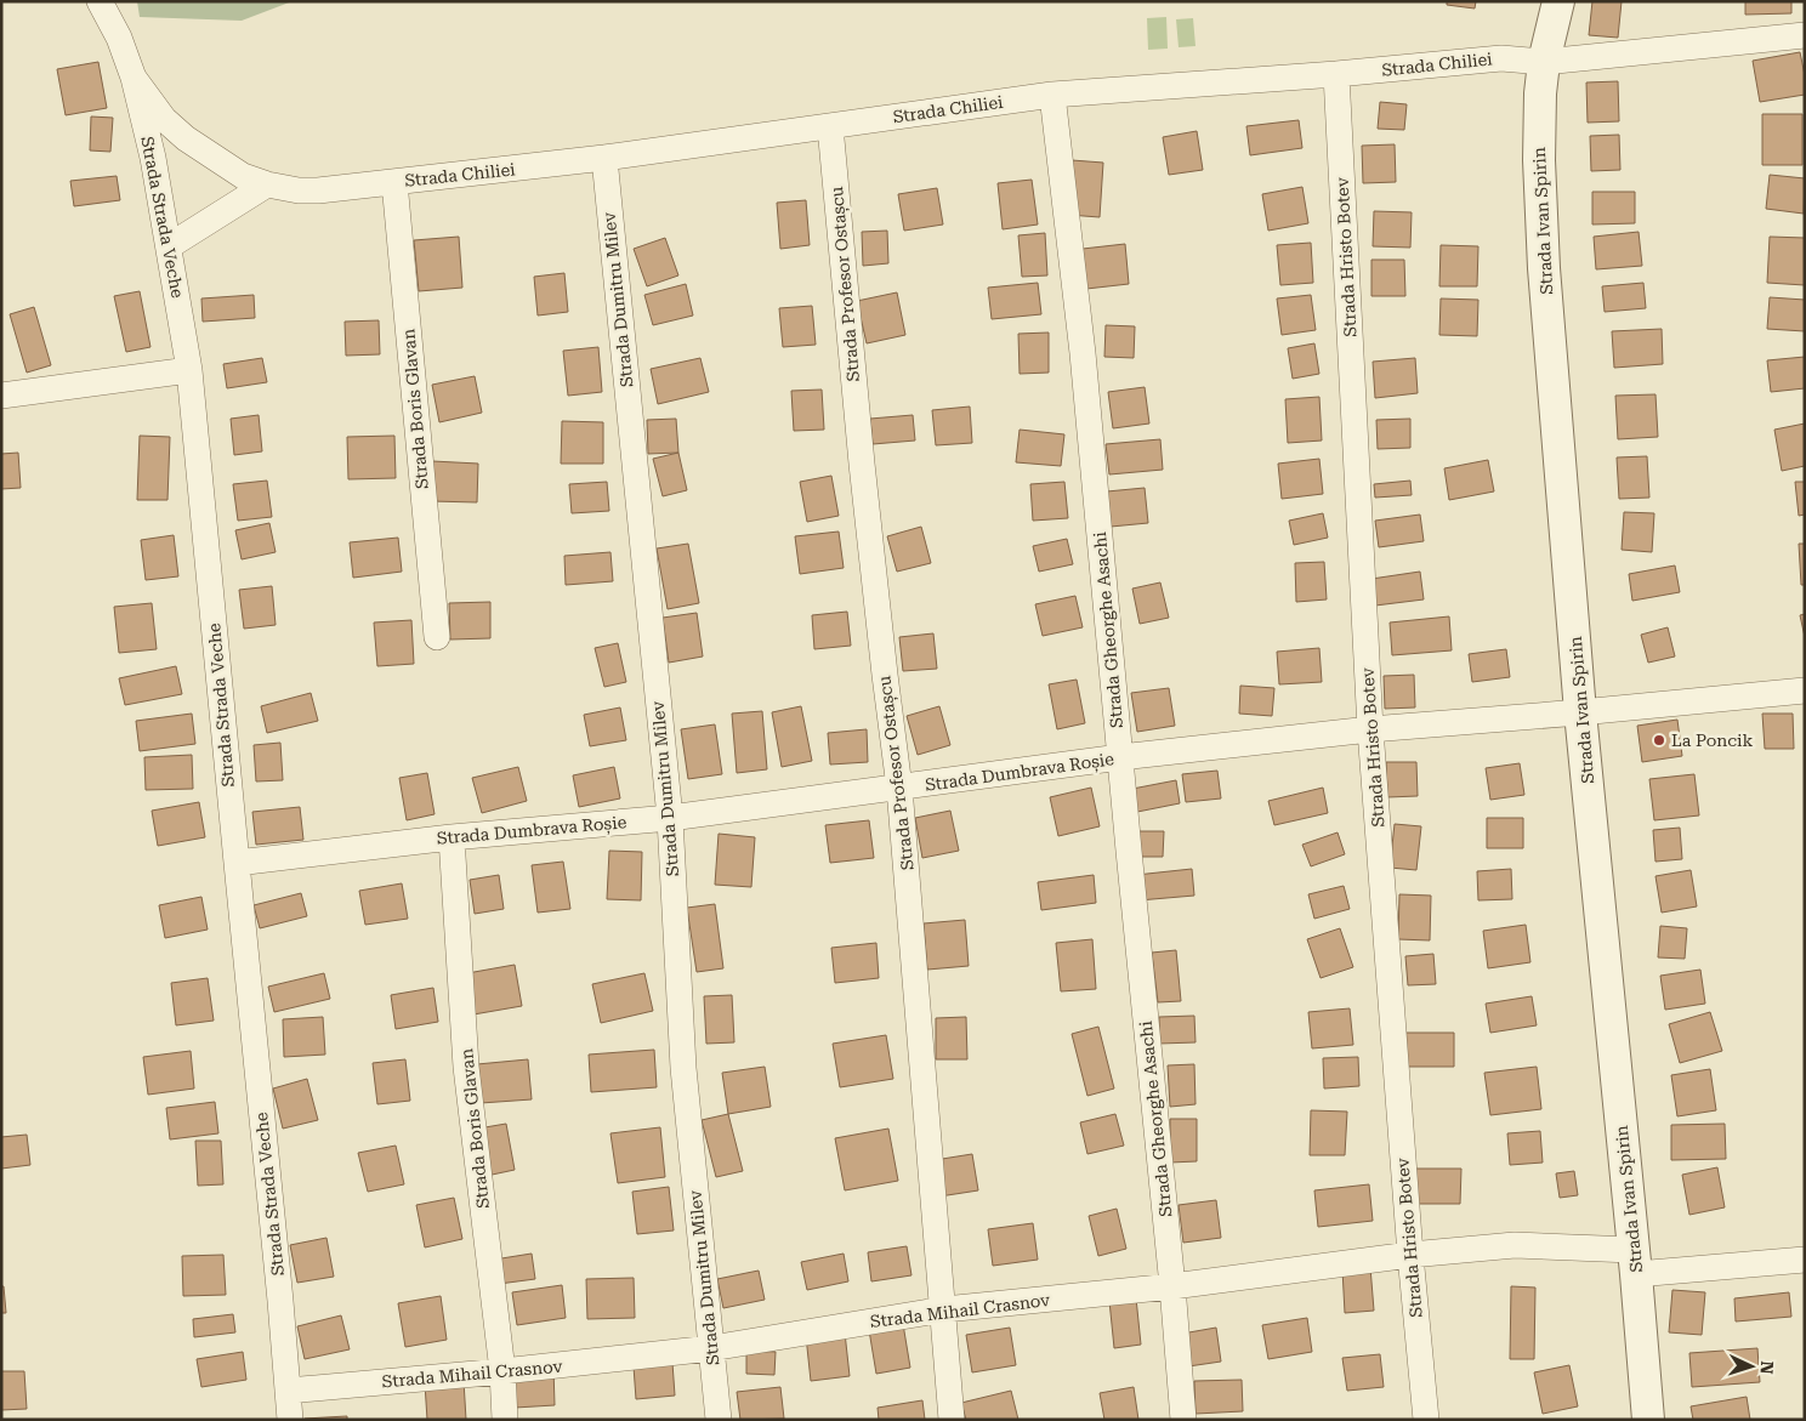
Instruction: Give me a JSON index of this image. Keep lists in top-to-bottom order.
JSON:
{
  "streets": {
    "street": [
      "Strada Chiliei",
      "Strada Strada Veche",
      "Strada Ivan Spirin",
      "Strada Hristo Botev",
      "Strada Profesor Ostașcu",
      "Strada Dumitru Milev",
      "Strada Boris Glavan",
      "Strada Gheorghe Asachi",
      "Strada Dumbrava Roșie",
      "Strada Mihail Crasnov"
    ]
  },
  "crossings": [
    ["Strada Chiliei", "Strada Strada Veche"],
    ["Strada Chiliei", "Strada Ivan Spirin"],
    ["Strada Chiliei", "Strada Hristo Botev"],
    ["Strada Chiliei", "Strada Profesor Ostașcu"],
    ["Strada Chiliei", "Strada Dumitru Milev"],
    ["Strada Chiliei", "Strada Boris Glavan"],
    ["Strada Chiliei", "Strada Gheorghe Asachi"],
    ["Strada Strada Veche", "Strada Dumbrava Roșie"],
    ["Strada Strada Veche", "Strada Mihail Crasnov"],
    ["Strada Ivan Spirin", "Strada Dumbrava Roșie"],
    ["Strada Ivan Spirin", "Strada Mihail Crasnov"],
    ["Strada Hristo Botev", "Strada Dumbrava Roșie"],
    ["Strada Hristo Botev", "Strada Mihail Crasnov"],
    ["Strada Profesor Ostașcu", "Strada Dumbrava Roșie"],
    ["Strada Profesor Ostașcu", "Strada Mihail Crasnov"],
    ["Strada Dumitru Milev", "Strada Dumbrava Roșie"],
    ["Strada Dumitru Milev", "Strada Mihail Crasnov"],
    ["Strada Boris Glavan", "Strada Dumbrava Roșie"],
    ["Strada Boris Glavan", "Strada Mihail Crasnov"],
    ["Strada Gheorghe Asachi", "Strada Dumbrava Roșie"],
    ["Strada Gheorghe Asachi", "Strada Mihail Crasnov"]
  ],
  "places": ["La Poncik"],
  "north": "right"
}
